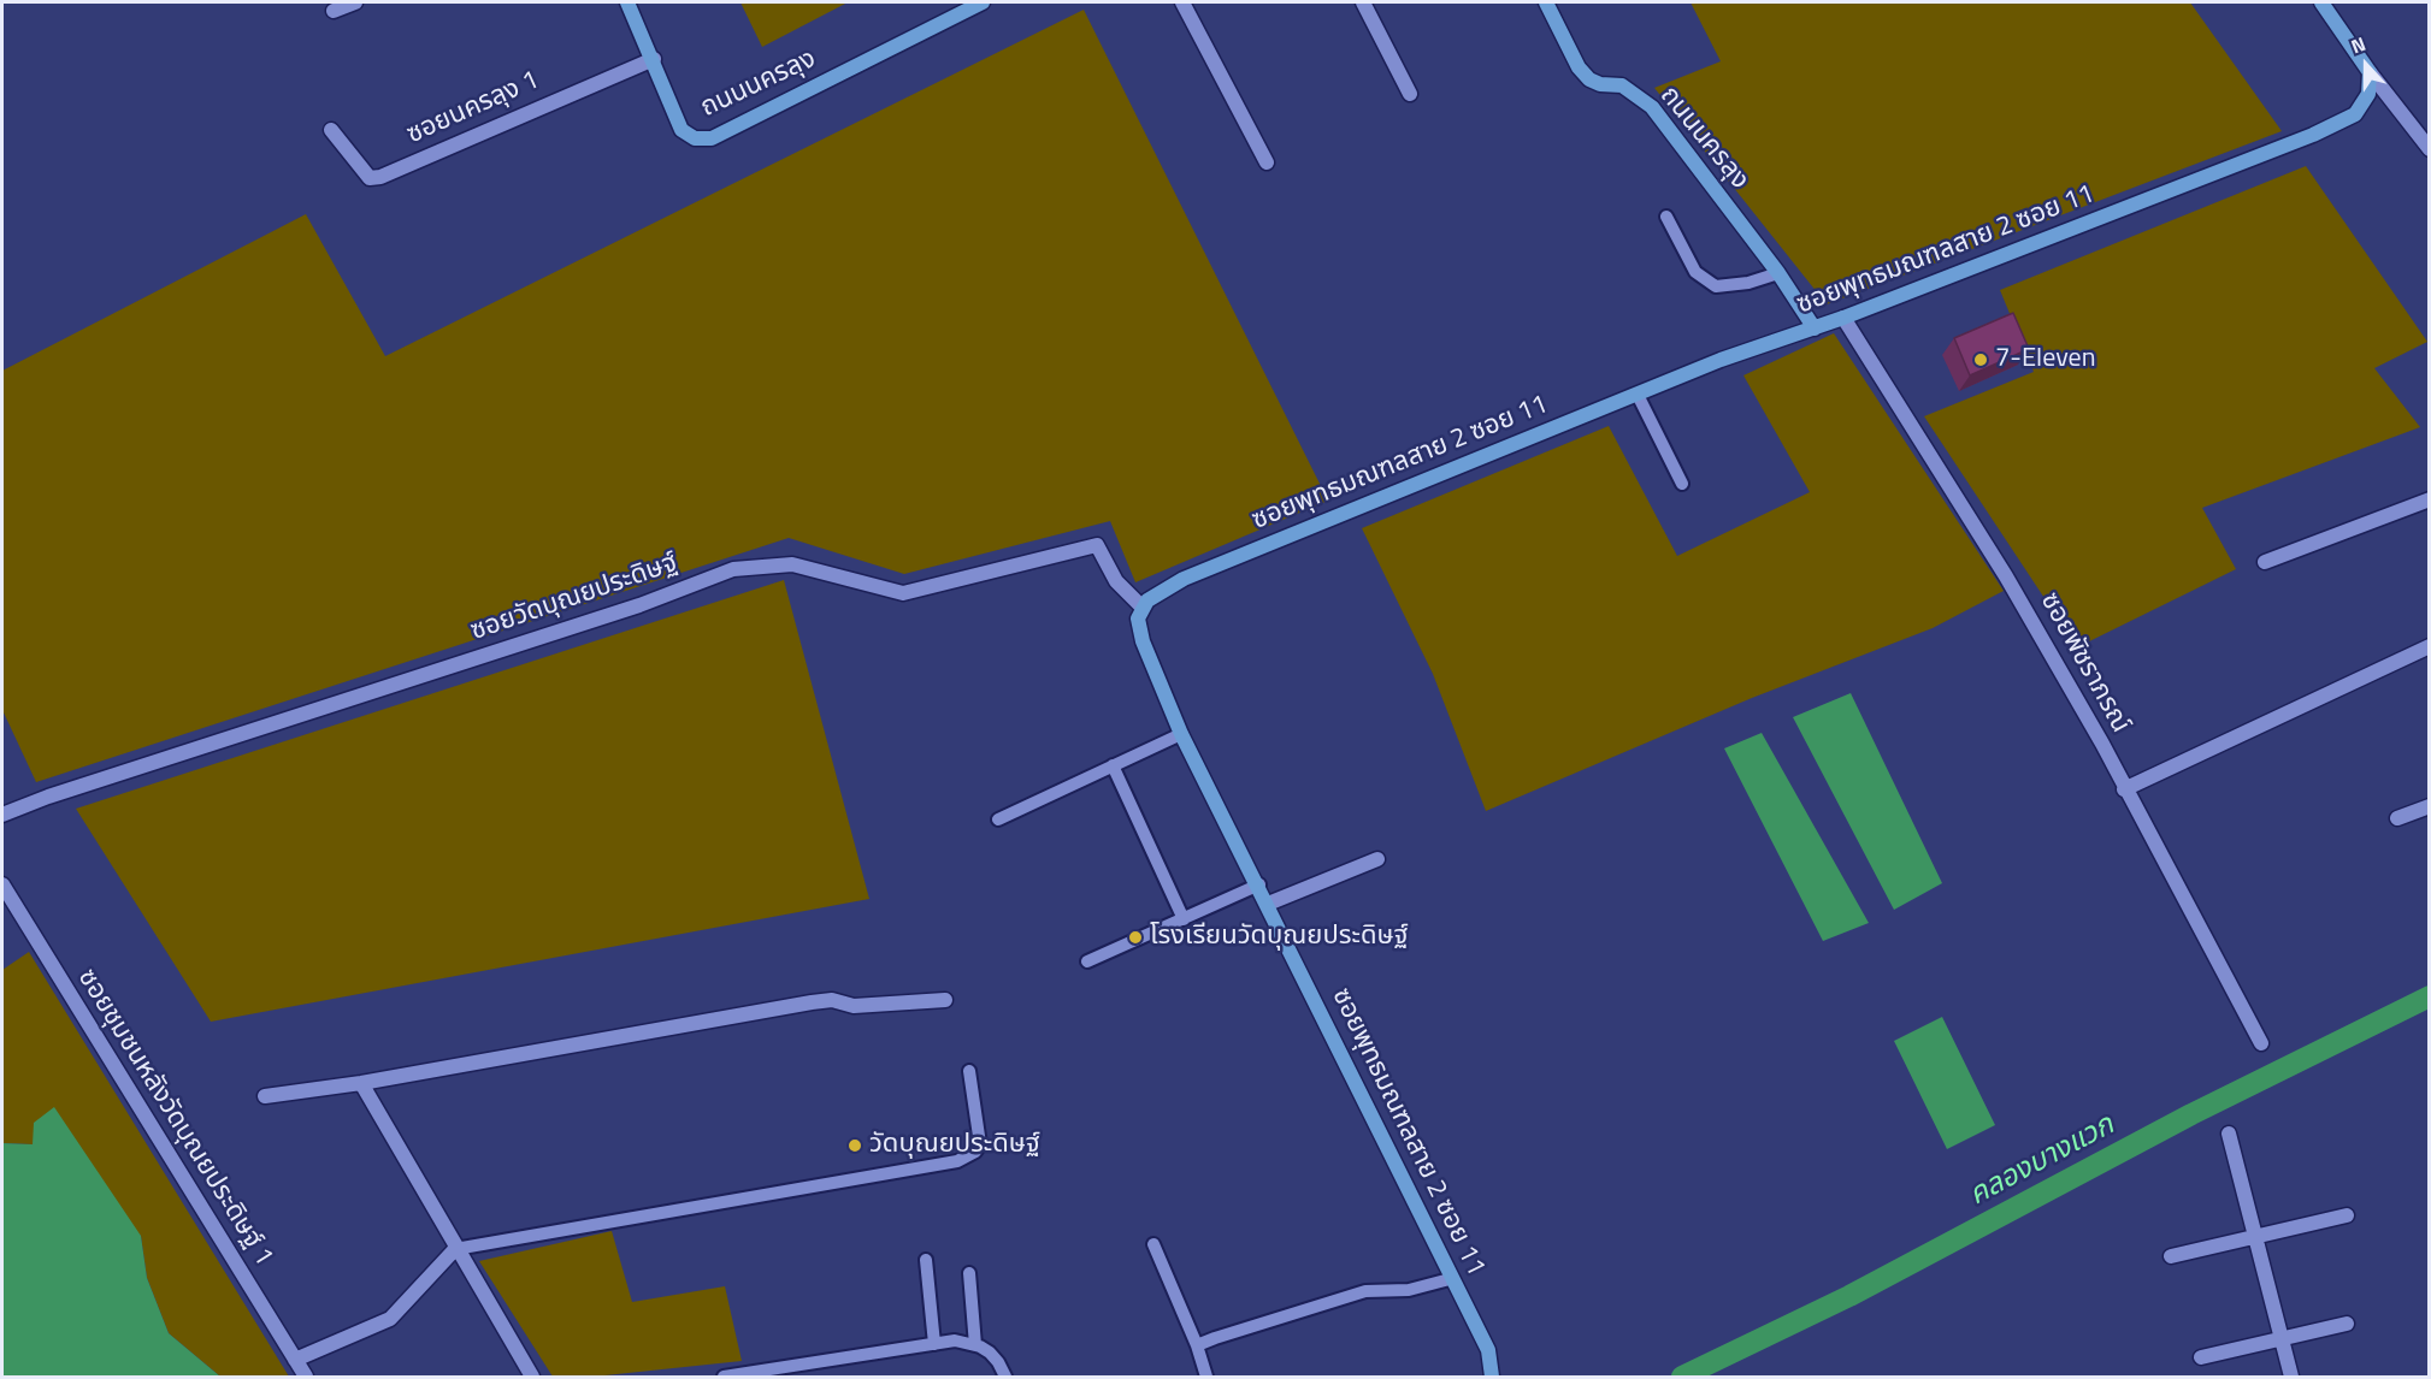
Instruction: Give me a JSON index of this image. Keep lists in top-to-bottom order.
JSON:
{
  "streets": {
    "street": [
      "ถนนนครลุง",
      "ซอยนครลุง 1",
      "ซอยพุทธมณฑลสาย 2 ซอย 11",
      "ซอยวัดบุณยประดิษฐ์",
      "ซอยพัชราภรณ์",
      "ซอยชุมชนหลังวัดบุณยประดิษฐ์ 1"
    ]
  },
  "crossings": [
    ["ถนนนครลุง", "ซอยนครลุง 1"],
    ["ถนนนครลุง", "ซอยพุทธมณฑลสาย 2 ซอย 11"],
    ["ซอยพุทธมณฑลสาย 2 ซอย 11", "ซอยวัดบุณยประดิษฐ์"],
    ["ซอยพุทธมณฑลสาย 2 ซอย 11", "ซอยพัชราภรณ์"]
  ],
  "water": ["คลองบางแวก"],
  "places": ["7-Eleven", "โรงเรียนวัดบุณยประดิษฐ์", "วัดบุณยประดิษฐ์"],
  "north": "top"
}
